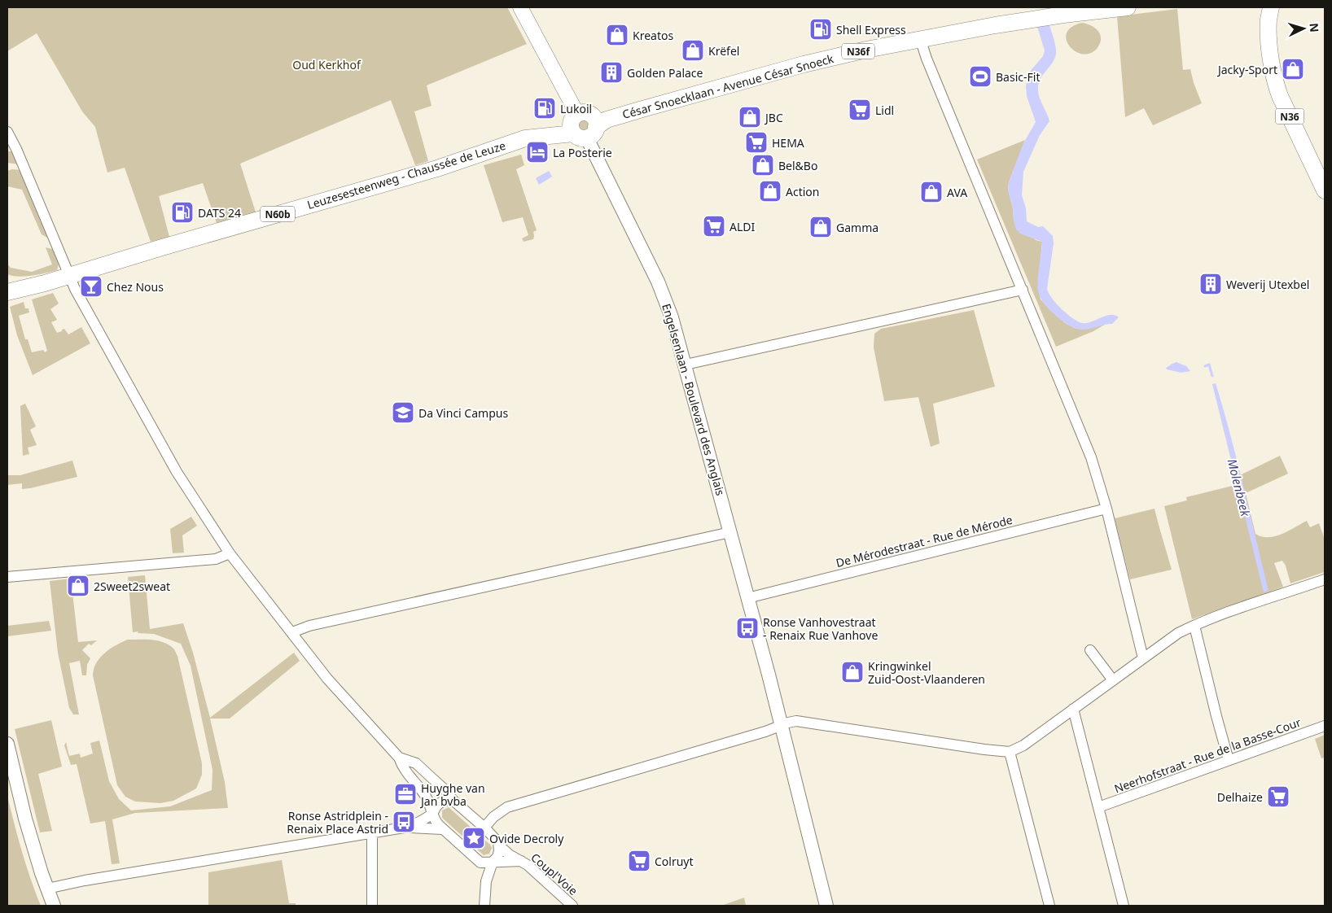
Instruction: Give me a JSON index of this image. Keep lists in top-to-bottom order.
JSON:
{
  "streets": {
    "main road": [
      "N36f",
      "César Snoecklaan - Avenue César Snoeck",
      "N36",
      "Leuzesesteenweg - Chaussée de Leuze",
      "N60b",
      "Engelsenlaan - Boulevard des Anglais"
    ],
    "street": ["De Mérodestraat - Rue de Mérode", "Neerhofstraat - Rue de la Basse-Cour", "Coupl'Voie"]
  },
  "crossings": [
    ["César Snoecklaan - Avenue César Snoeck", "Leuzesesteenweg - Chaussée de Leuze"],
    ["César Snoecklaan - Avenue César Snoeck", "Engelsenlaan - Boulevard des Anglais"],
    ["Leuzesesteenweg - Chaussée de Leuze", "Engelsenlaan - Boulevard des Anglais"],
    ["Engelsenlaan - Boulevard des Anglais", "De Mérodestraat - Rue de Mérode"]
  ],
  "water": ["Molenbeek"],
  "parks": ["Oud Kerkhof"],
  "places": {
    "fuel station": ["Shell Express", "Lukoil", "DATS 24"],
    "shop": [
      "Kreatos",
      "Krëfel",
      "Jacky-Sport",
      "JBC",
      "Bel&Bo",
      "Action",
      "AVA",
      "Gamma",
      "2Sweet2sweat",
      "Kringwinkel Zuid-Oost-Vlaanderen"
    ],
    "building": ["Golden Palace", "Weverij Utexbel"],
    "sports": ["Basic-Fit"],
    "supermarket": [
      "Lidl",
      "HEMA",
      "ALDI",
      "Delhaize",
      "Colruyt"
    ],
    "hotel": ["La Posterie"],
    "bar": ["Chez Nous"],
    "school or university": ["Da Vinci Campus"],
    "bus stop": ["Ronse Vanhovestraat - Renaix Rue Vanhove", "Ronse Astridplein - Renaix Place Astrid"],
    "office": ["Huyghe van Jan bvba"],
    "place": ["Ovide Decroly"]
  },
  "north": "right"
}
